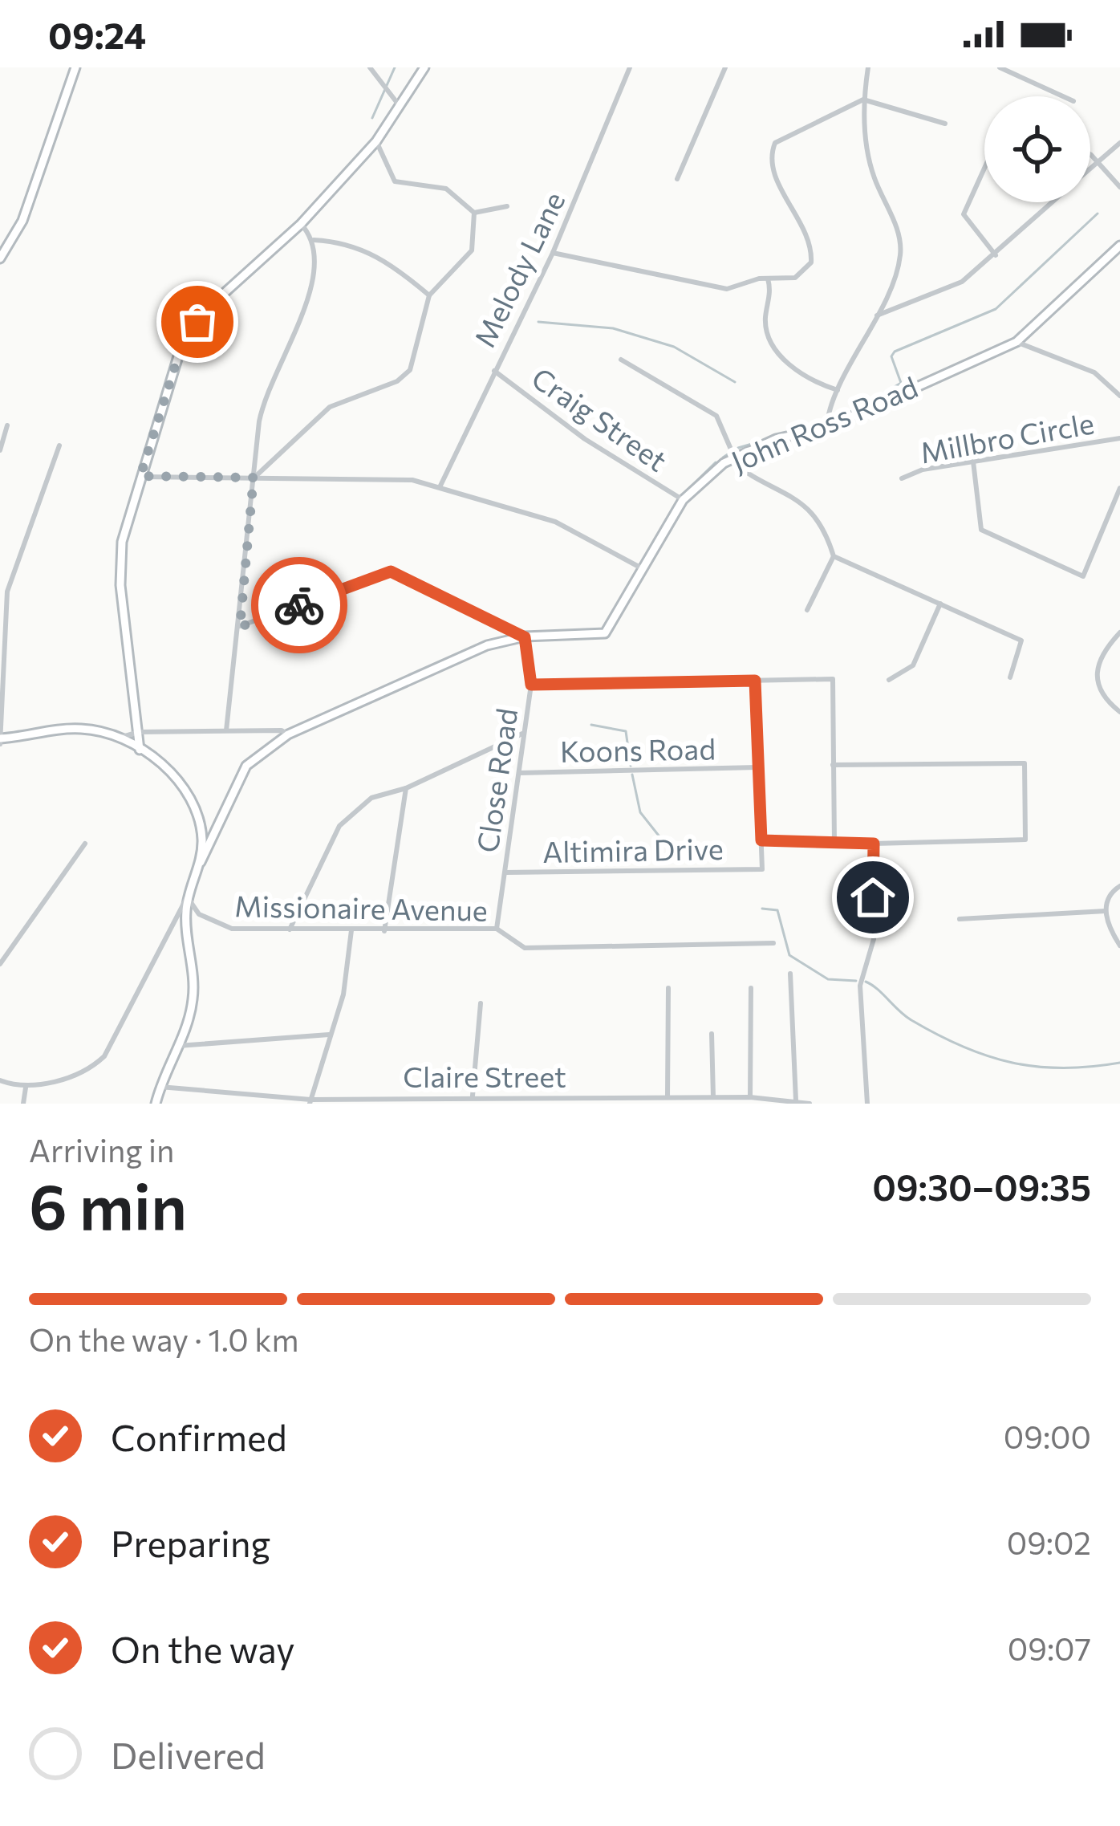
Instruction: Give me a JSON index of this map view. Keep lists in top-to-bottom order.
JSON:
{
  "streets": {
    "street": [
      "Melody Lane",
      "Craig Street",
      "John Ross Road",
      "Millbro Circle",
      "Koons Road",
      "Close Road",
      "Altimira Drive",
      "Missionaire Avenue",
      "Claire Street"
    ]
  },
  "crossings": [
    ["Melody Lane", "Craig Street"],
    ["Craig Street", "John Ross Road"],
    ["John Ross Road", "Close Road"],
    ["John Ross Road", "Missionaire Avenue"],
    ["John Ross Road", "Claire Street"],
    ["Koons Road", "Close Road"],
    ["Close Road", "Altimira Drive"],
    ["Close Road", "Missionaire Avenue"]
  ],
  "page": {
    "status": "09:24",
    "heading": ["6 min", "Arriving in", "09:30–09:35"],
    "bar": "On the way · 1.0 km",
    "list": [
      ["Confirmed", "09:00"],
      ["Preparing", "09:02"],
      ["On the way", "09:07"],
      "Delivered"
    ]
  }
}
